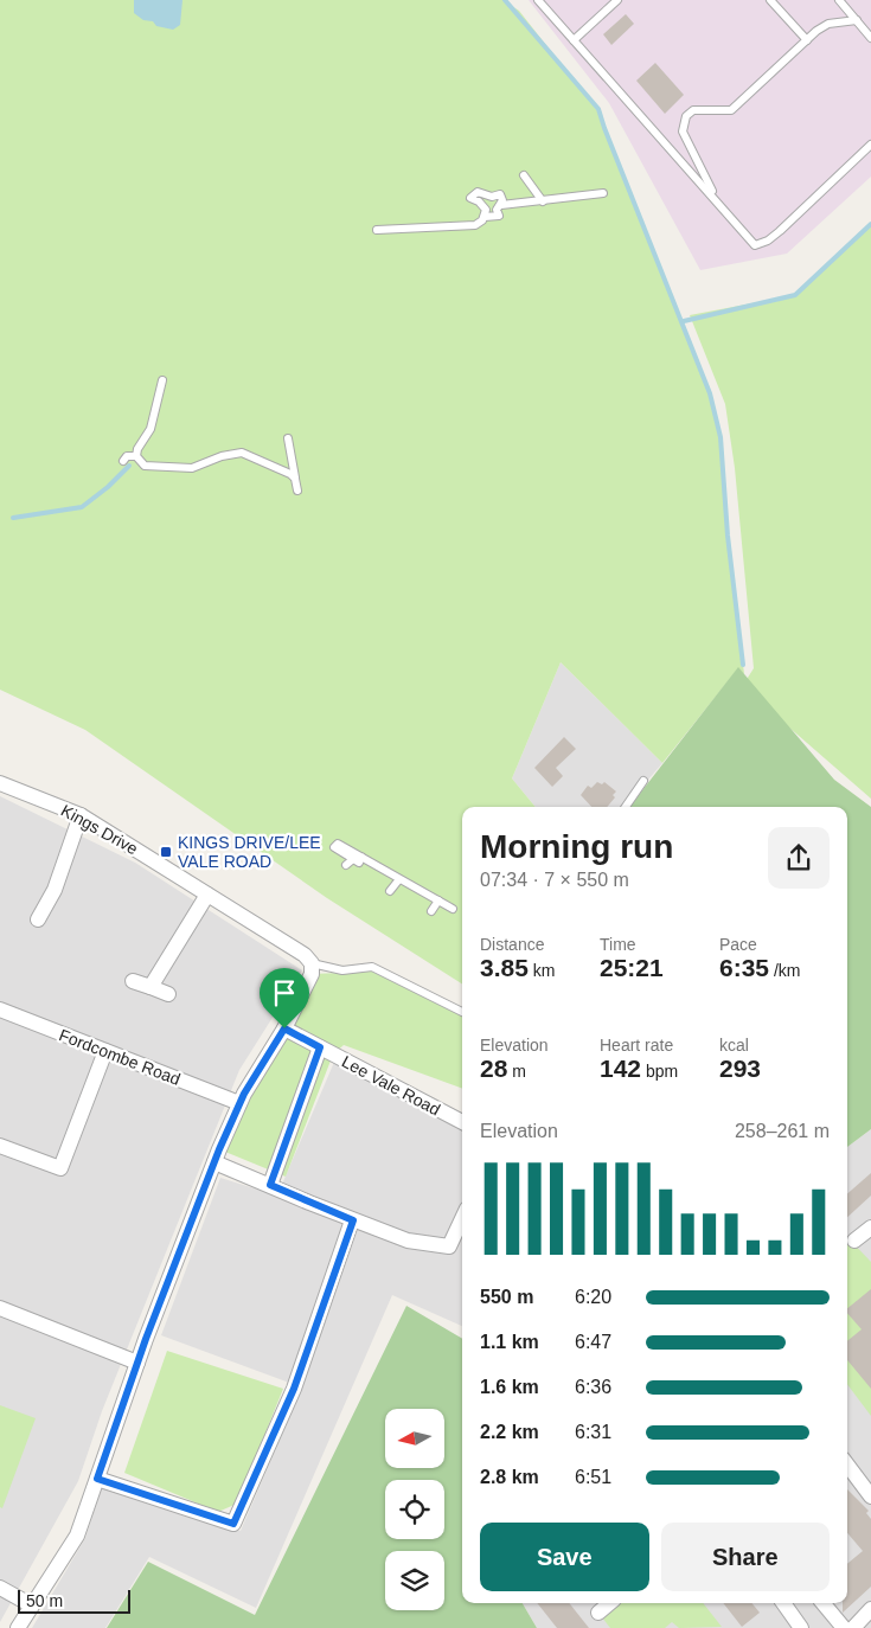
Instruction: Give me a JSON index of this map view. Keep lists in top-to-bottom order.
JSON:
{
  "streets": {
    "street": ["Kings Drive", "Fordcombe Road", "Lee Vale Road"]
  },
  "places": {
    "transit": ["KINGS DRIVE/LEE VALE ROAD"]
  },
  "scale_bar": "50 m",
  "north": "left",
  "page": {
    "heading": ["Morning run", "07:34 · 7 × 550 m"],
    "stats": [
      ["Distance", "3.85 km"],
      ["Time", "25:21"],
      ["Pace", "6:35 /km"],
      ["Elevation", "28 m"],
      ["Heart rate", "142 bpm"],
      ["kcal", "293"]
    ],
    "chart": ["Elevation", "258–261 m"],
    "list": [
      {
        "name": "550 m",
        "note": "6:20"
      },
      {
        "name": "1.1 km",
        "note": "6:47"
      },
      {
        "name": "1.6 km",
        "note": "6:36"
      },
      {
        "name": "2.2 km",
        "note": "6:31"
      },
      {
        "name": "2.8 km",
        "note": "6:51"
      }
    ],
    "buttons": ["Save", "Share"],
    "scale": "50 m"
  }
}
